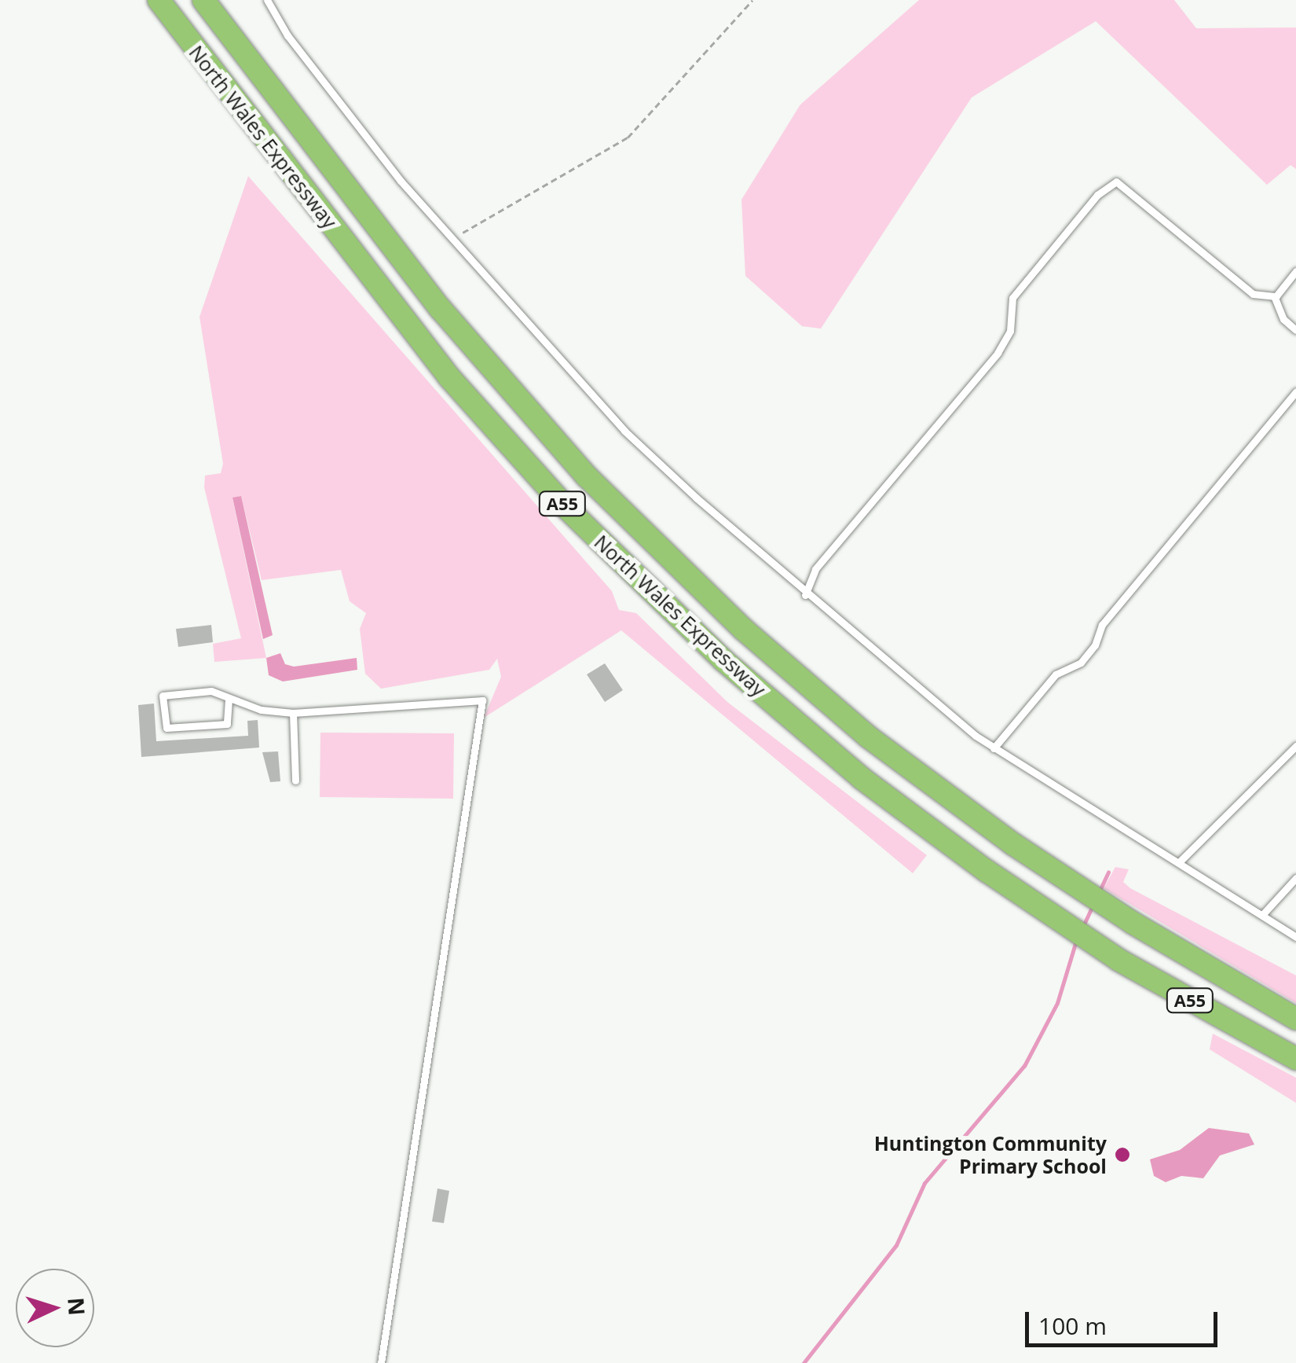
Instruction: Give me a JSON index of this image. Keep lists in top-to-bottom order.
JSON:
{
  "streets": {
    "highway": ["North Wales Expressway", "A55"]
  },
  "places": ["Huntington Community Primary School"],
  "scale_bar": "100 m",
  "north": "right"
}
